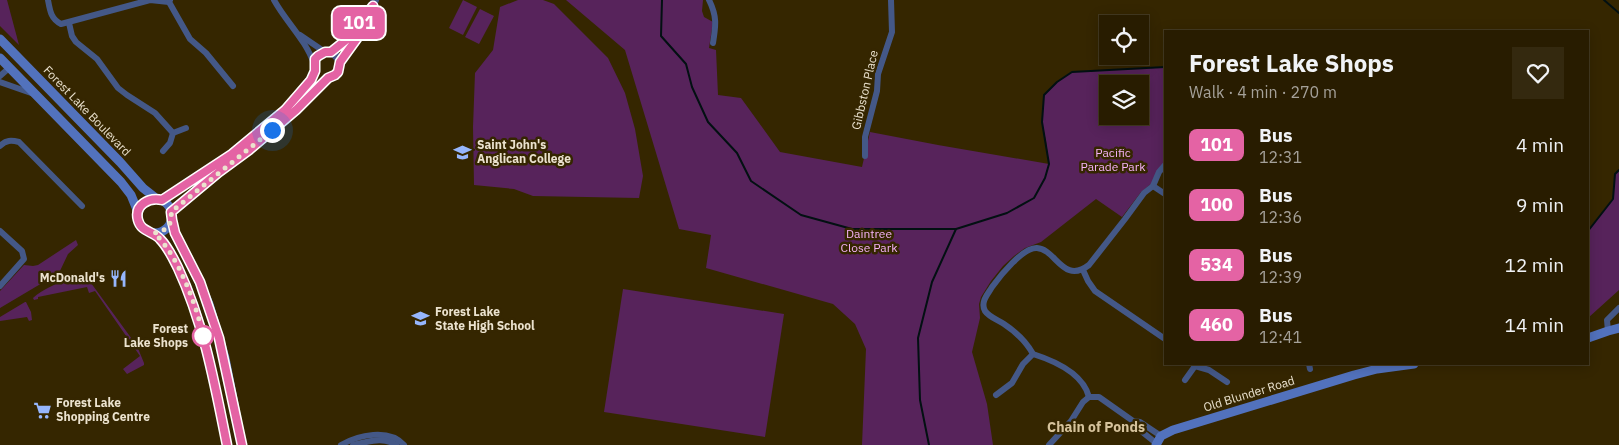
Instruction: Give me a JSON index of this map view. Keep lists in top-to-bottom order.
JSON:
{
  "streets": {
    "main road": ["Forest Lake Boulevard", "Old Blunder Road"],
    "street": ["Gibbston Place"]
  },
  "districts": ["Chain of Ponds"],
  "parks": ["Pacific Parade Park", "Daintree Close Park"],
  "places": {
    "school or university": ["Saint John's Anglican College", "Forest Lake State High School"],
    "restaurant": ["McDonald's"],
    "other": ["Forest Lake Shops"],
    "supermarket": ["Forest Lake Shopping Centre"]
  },
  "lines": ["bus line 101"],
  "page": {
    "on_map": "101",
    "heading": ["Forest Lake Shops", "Walk · 4 min · 270 m"],
    "list": [
      {
        "mark": "101",
        "name": "Bus",
        "note": "12:31",
        "value": "4 min"
      },
      {
        "mark": "100",
        "name": "Bus",
        "note": "12:36",
        "value": "9 min"
      },
      {
        "mark": "534",
        "name": "Bus",
        "note": "12:39",
        "value": "12 min"
      },
      {
        "mark": "460",
        "name": "Bus",
        "note": "12:41",
        "value": "14 min"
      }
    ]
  }
}
